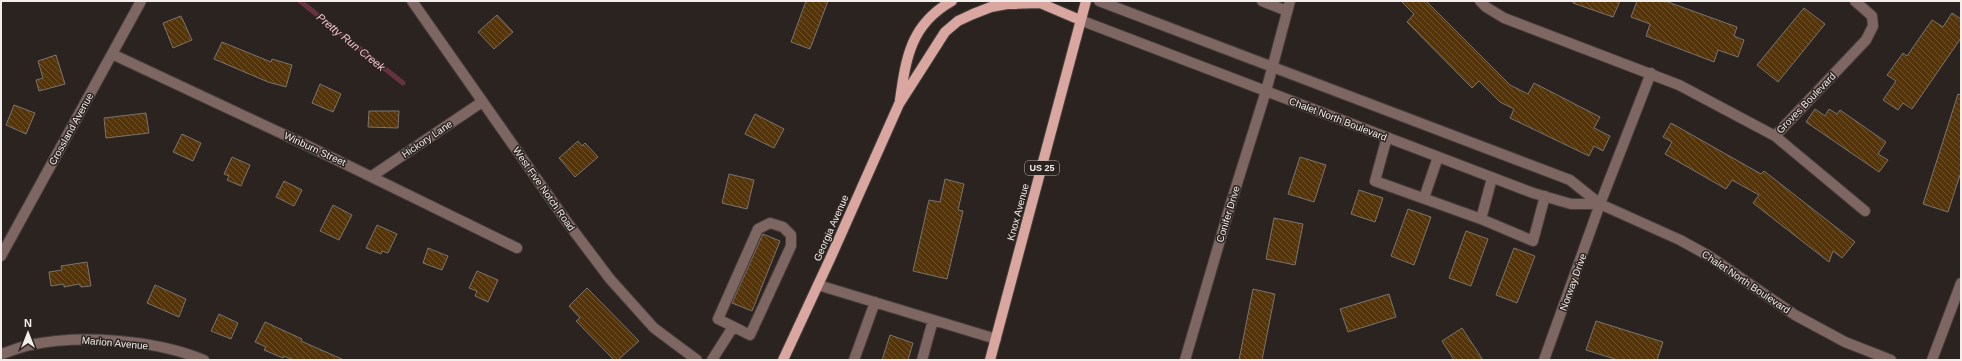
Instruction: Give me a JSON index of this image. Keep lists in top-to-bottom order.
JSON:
{
  "streets": {
    "main road": ["US 25", "Knox Avenue", "Georgia Avenue"],
    "street": [
      "Groves Boulevard",
      "Chalet North Boulevard",
      "Crossland Avenue",
      "Hickory Lane",
      "Winburn Street",
      "West Five Notch Road",
      "Conifer Drive",
      "Norway Drive",
      "Marion Avenue"
    ]
  },
  "crossings": [
    ["Chalet North Boulevard", "Knox Avenue"],
    ["Chalet North Boulevard", "Conifer Drive"],
    ["Chalet North Boulevard", "Georgia Avenue"],
    ["Chalet North Boulevard", "Norway Drive"],
    ["Crossland Avenue", "Winburn Street"],
    ["Hickory Lane", "Winburn Street"],
    ["Hickory Lane", "West Five Notch Road"],
    ["Knox Avenue", "Georgia Avenue"]
  ],
  "water": ["Pretty Run Creek"],
  "north": "top"
}
